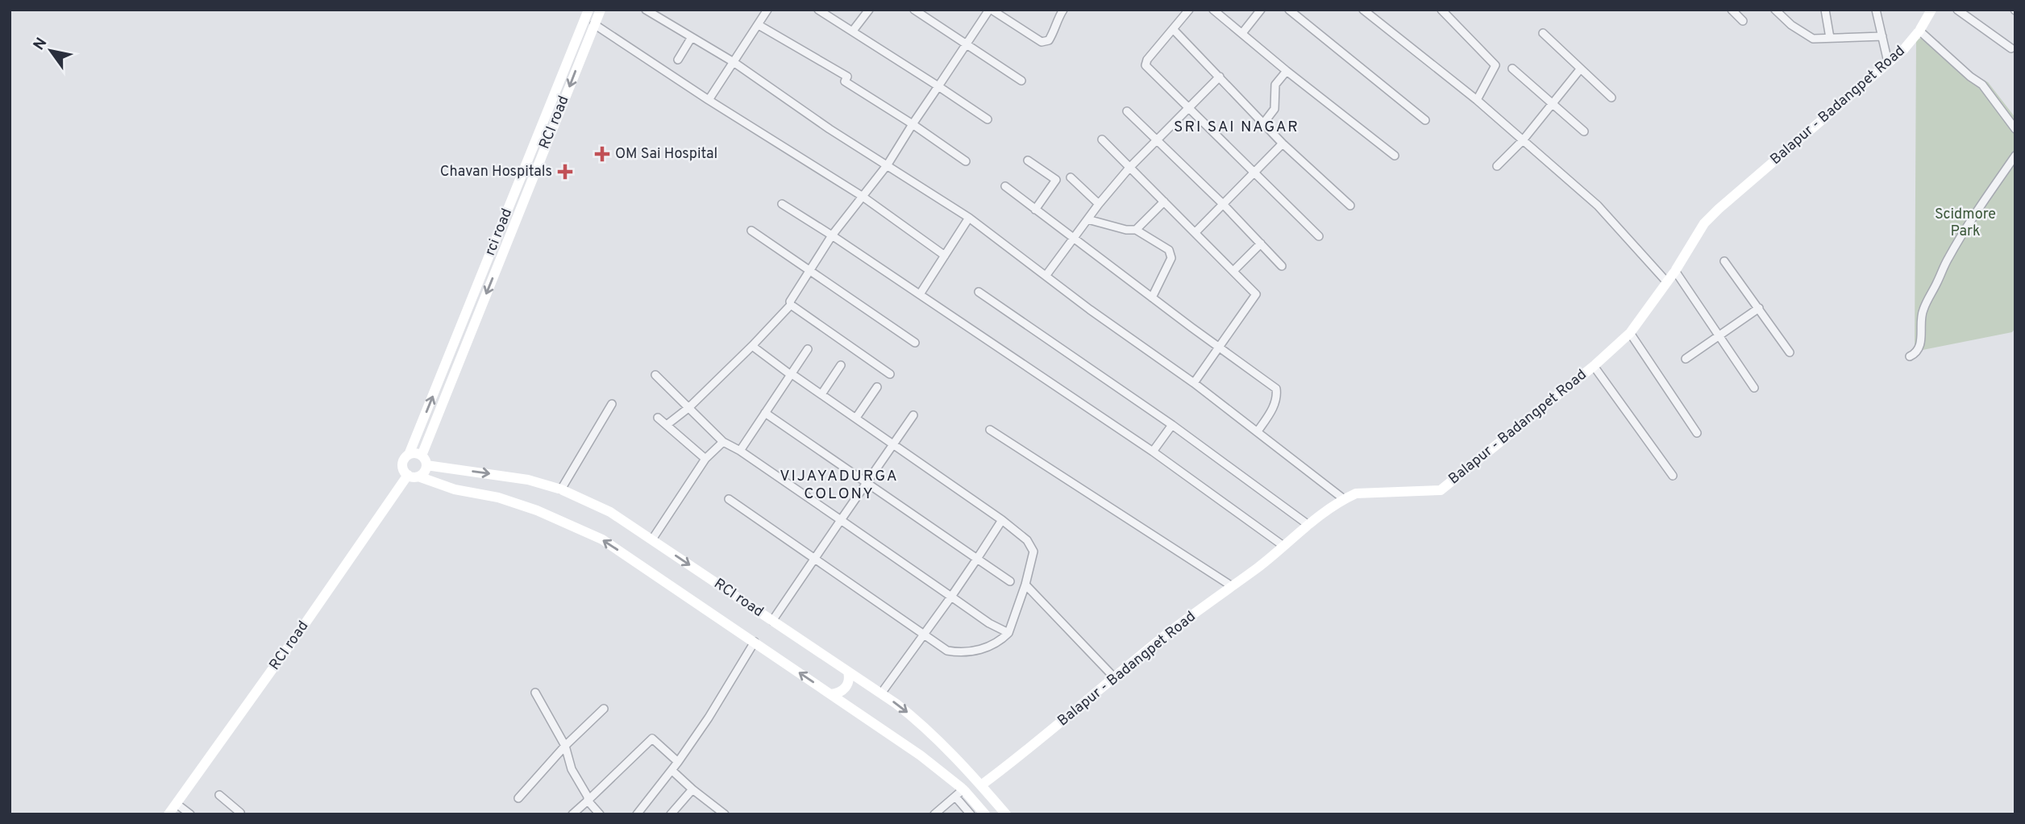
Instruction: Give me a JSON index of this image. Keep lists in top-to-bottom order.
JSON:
{
  "streets": {
    "main road": ["Balapur - Badangpet Road", "RCI road", "rci road"]
  },
  "crossings": [
    ["Balapur - Badangpet Road", "RCI road"],
    ["RCI road", "rci road"]
  ],
  "one_way": ["rci road"],
  "districts": ["SRI SAI NAGAR", "VIJAYADURGA COLONY"],
  "parks": ["Scidmore Park"],
  "places": {
    "health": ["OM Sai Hospital", "Chavan Hospitals"]
  },
  "north": "top left"
}
